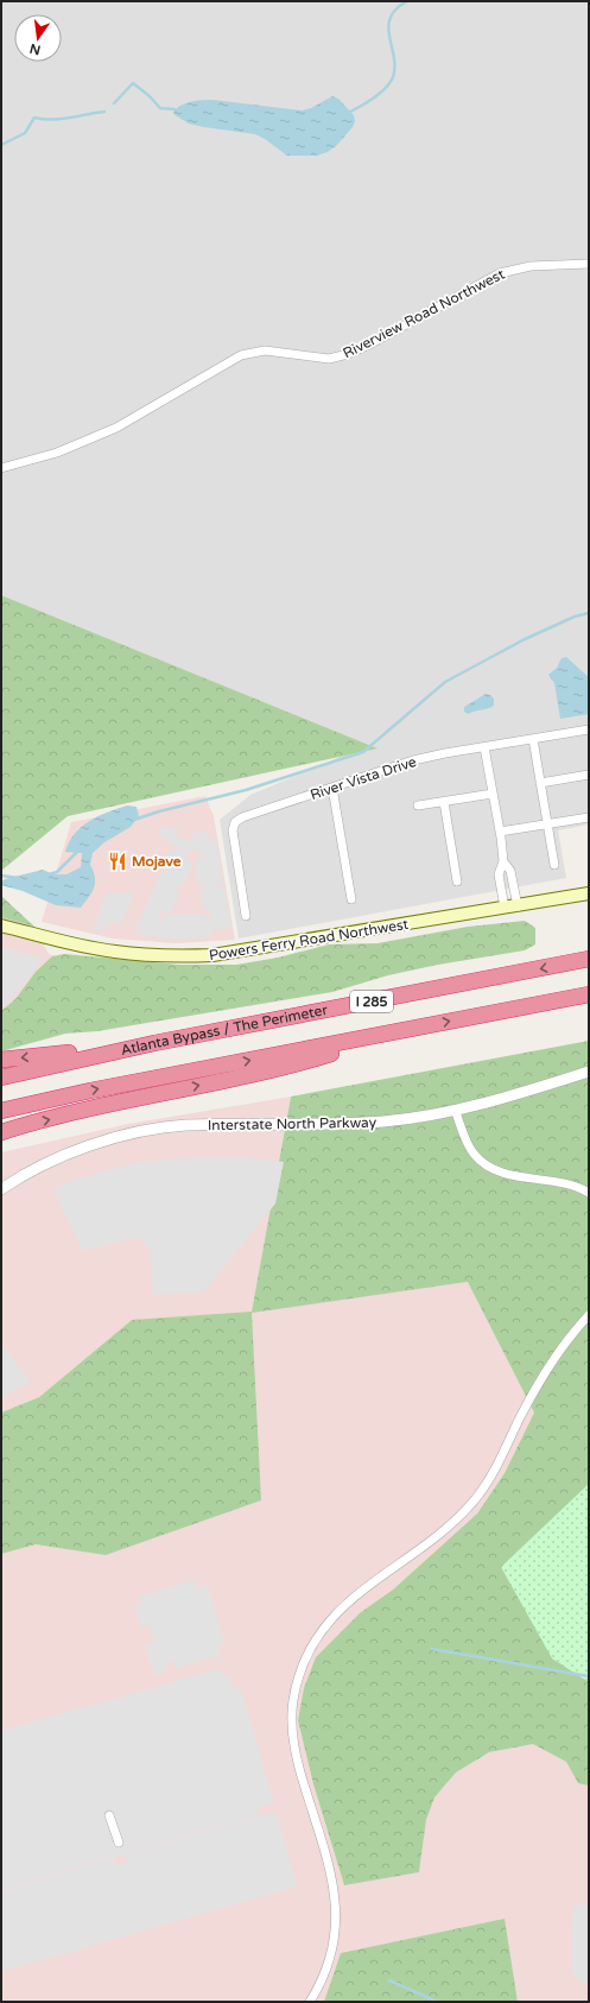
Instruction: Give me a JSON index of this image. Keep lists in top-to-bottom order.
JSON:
{
  "streets": {
    "highway": ["I 285", "Atlanta Bypass / The Perimeter"],
    "main road": ["Powers Ferry Road Northwest"],
    "street": ["Riverview Road Northwest", "River Vista Drive", "Interstate North Parkway"]
  },
  "places": {
    "restaurant": ["Mojave"]
  },
  "north": "bottom"
}
